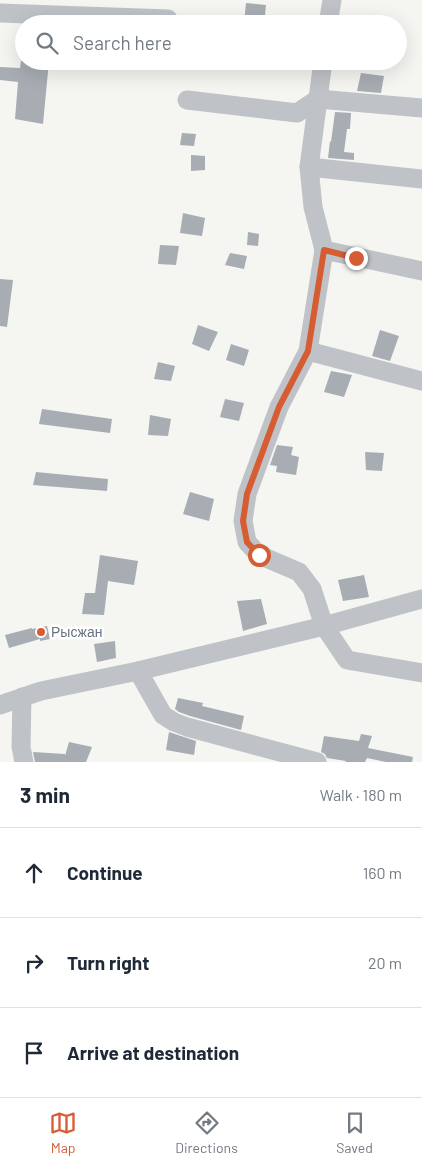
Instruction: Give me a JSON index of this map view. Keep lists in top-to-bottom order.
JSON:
{
  "places": ["Рысжан"],
  "page": {
    "search": "Search here",
    "heading": ["3 min", "Walk · 180 m"],
    "list": [
      ["Continue", "160 m"],
      ["Turn right", "20 m"],
      "Arrive at destination"
    ],
    "nav": ["Map", "Directions", "Saved"]
  }
}
